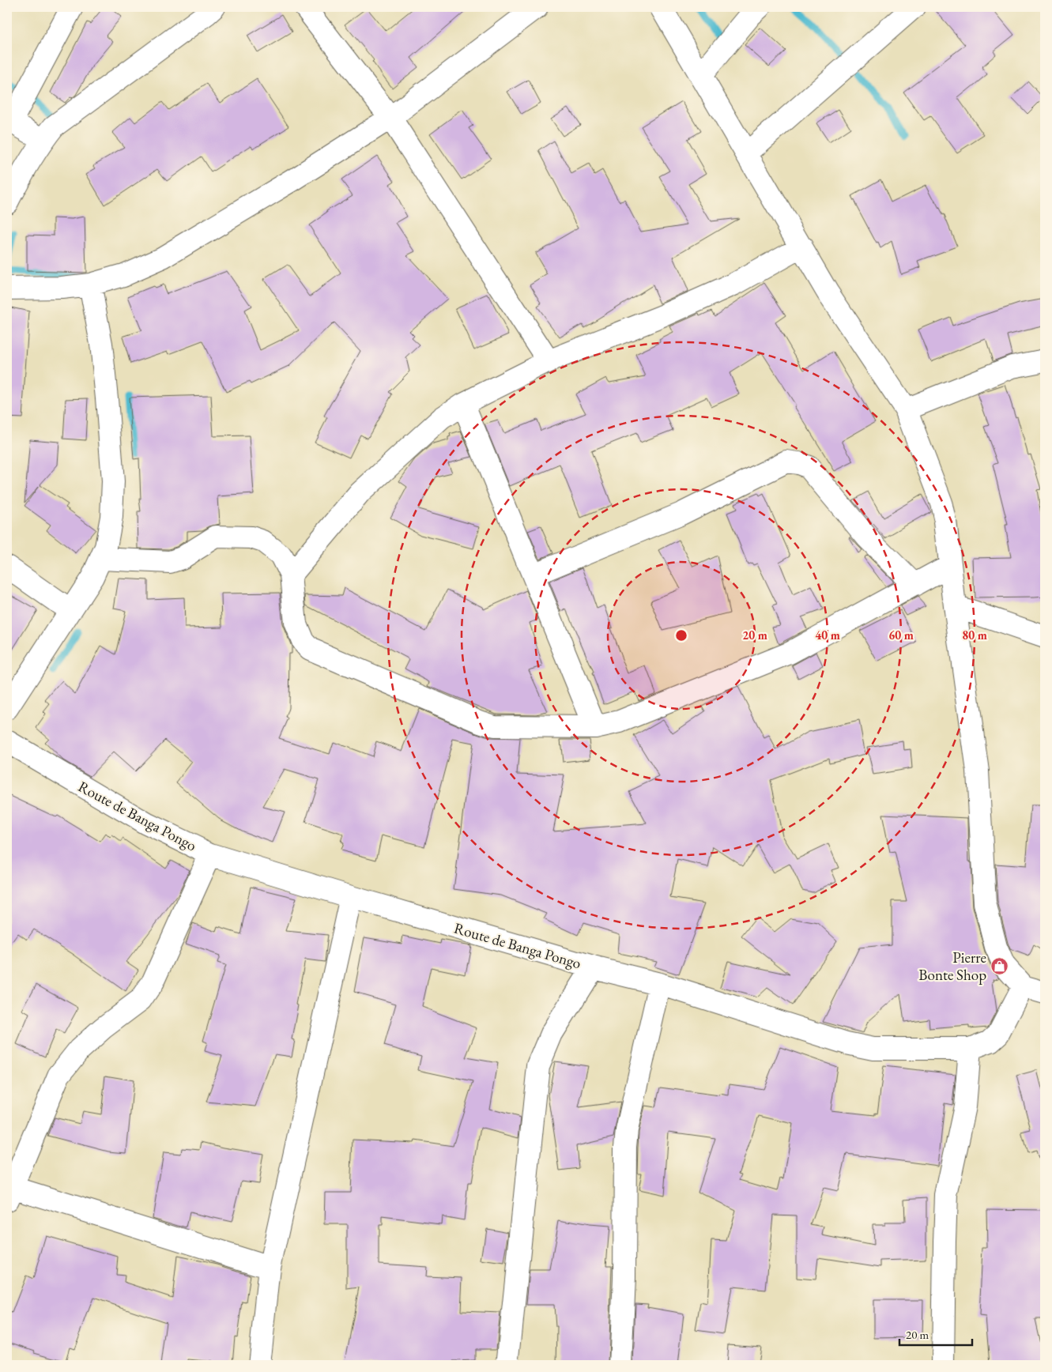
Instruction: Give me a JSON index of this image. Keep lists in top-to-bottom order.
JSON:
{
  "streets": {
    "street": ["Route de Banga Pongo"]
  },
  "places": {
    "shop": ["Pierre Bonte Shop"]
  },
  "scale_bar": "20 m",
  "rings": [
    "20 m",
    "40 m",
    "60 m",
    "80 m"
  ]
}
